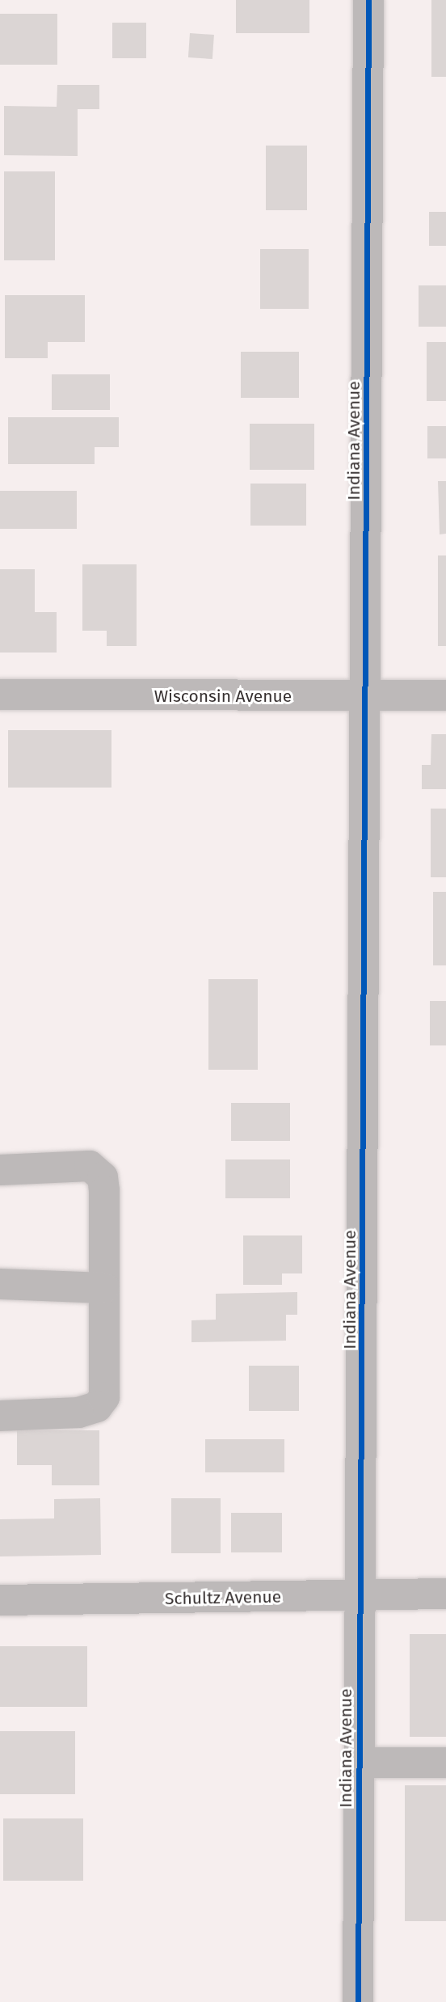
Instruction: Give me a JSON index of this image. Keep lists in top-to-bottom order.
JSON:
{
  "streets": {
    "street": ["Indiana Avenue", "Wisconsin Avenue", "Schultz Avenue"]
  },
  "crossings": [
    ["Indiana Avenue", "Wisconsin Avenue"],
    ["Indiana Avenue", "Schultz Avenue"]
  ]
}
